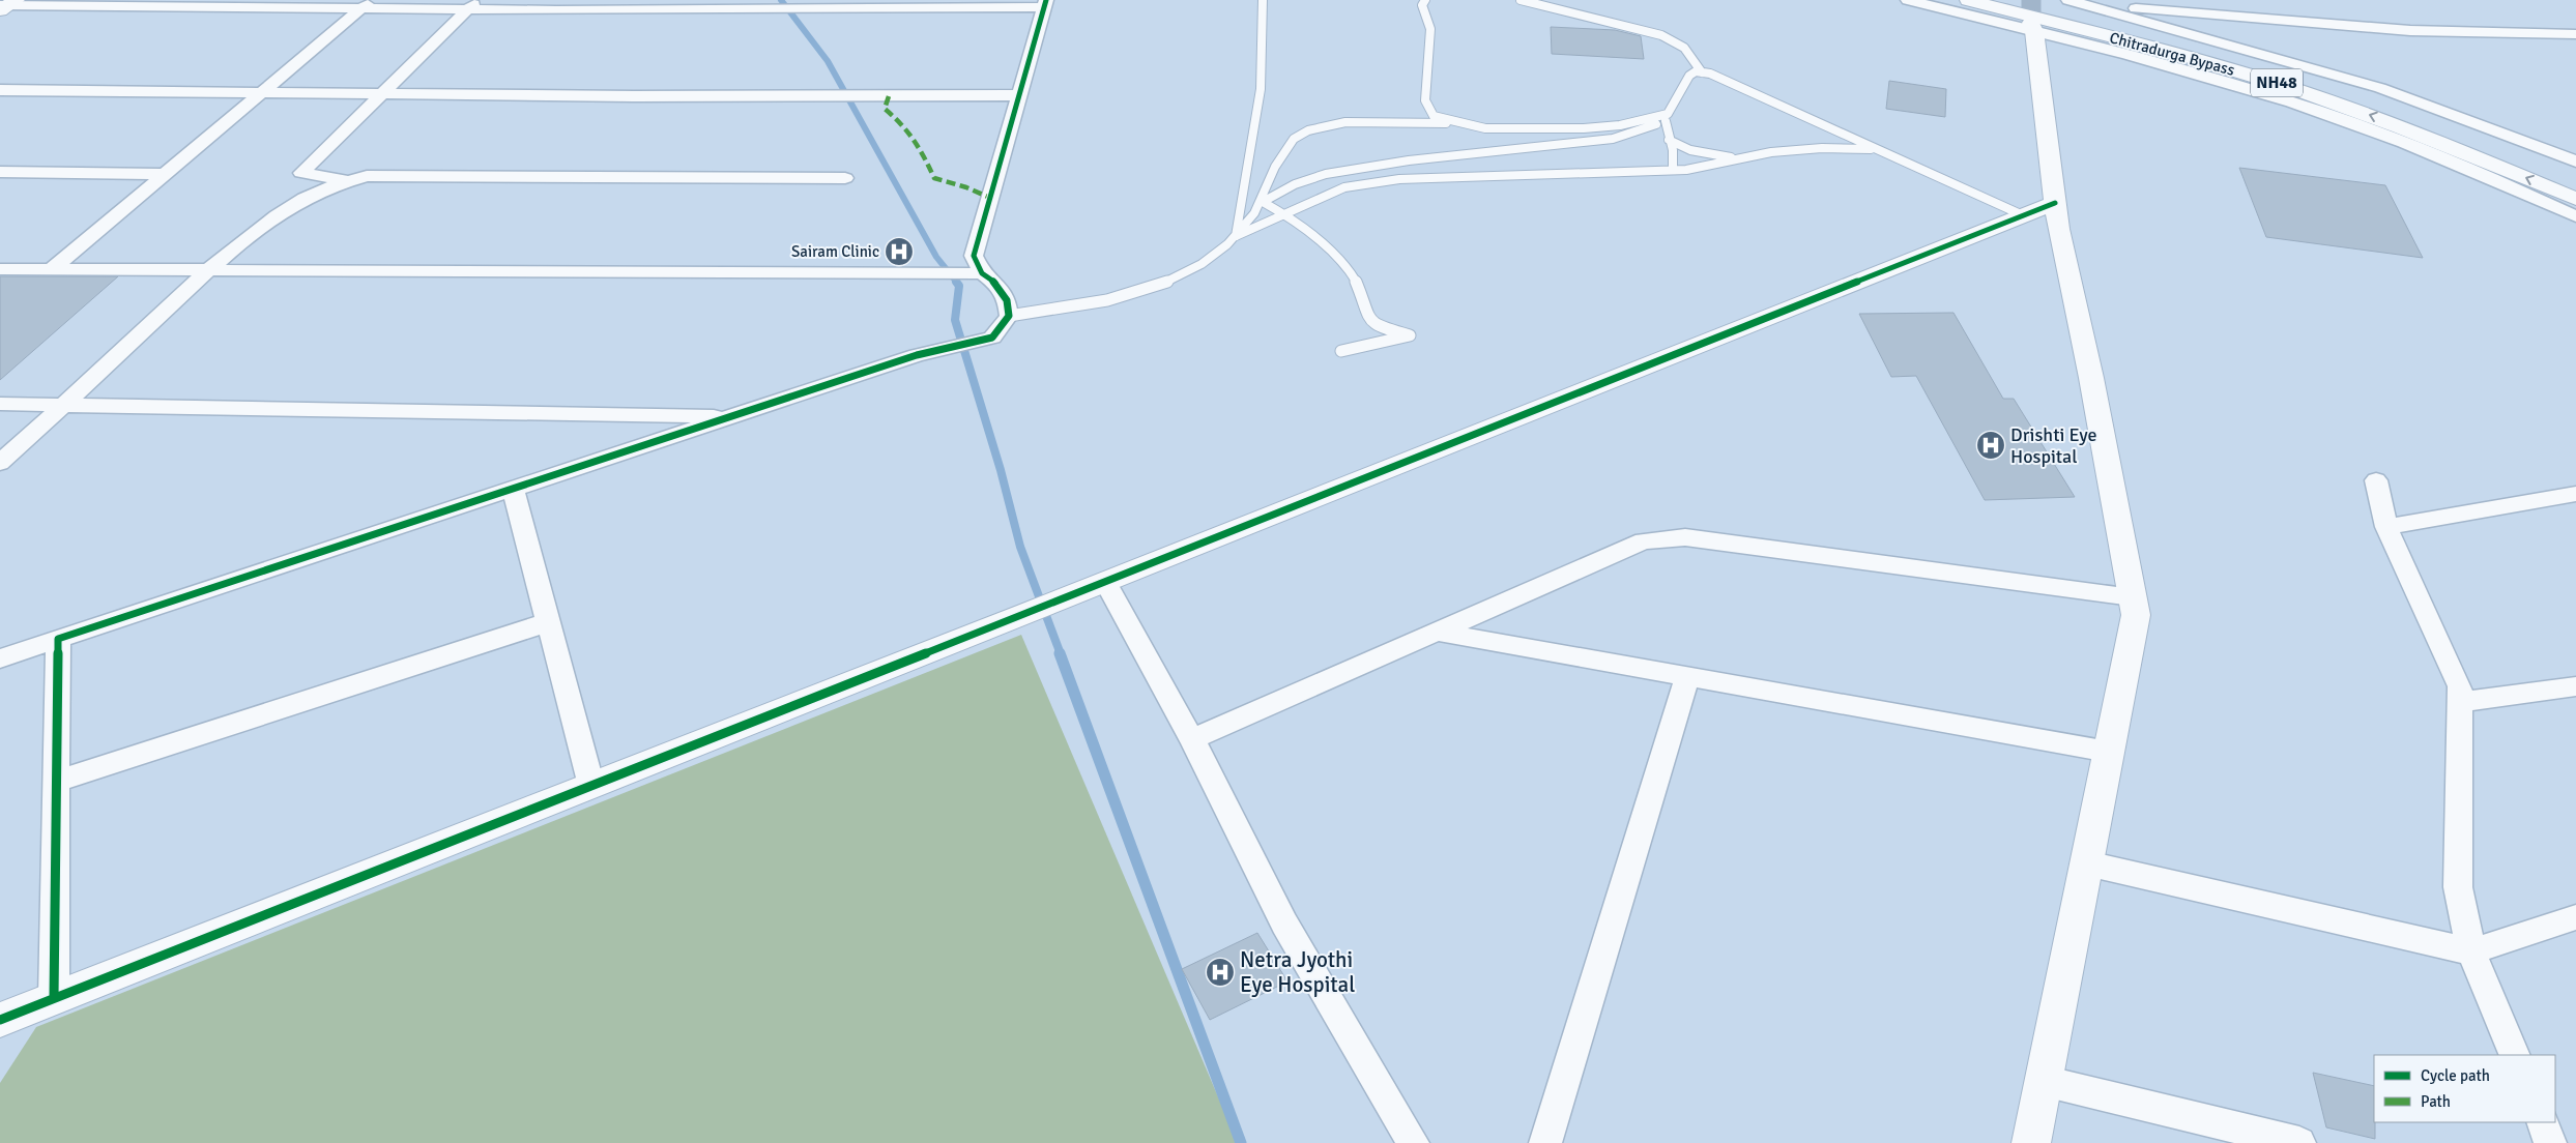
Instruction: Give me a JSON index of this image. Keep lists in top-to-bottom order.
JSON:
{
  "streets": {
    "main road": ["Chitradurga Bypass", "NH48"]
  },
  "places": {
    "hospital": ["Sairam Clinic", "Drishti Eye Hospital", "Netra Jyothi Eye Hospital"]
  },
  "legend": ["Cycle path", "Path"]
}
